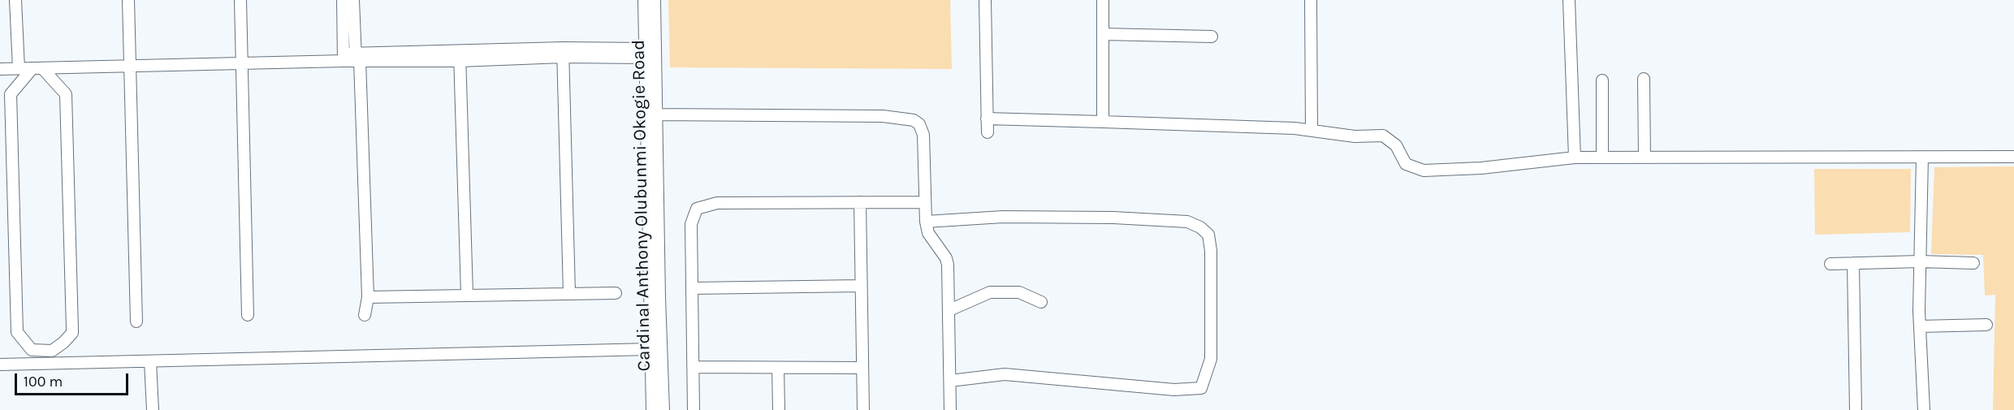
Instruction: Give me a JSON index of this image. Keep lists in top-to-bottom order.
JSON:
{
  "streets": {
    "street": ["Cardinal Anthony Olubunmi Okogie Road"]
  },
  "scale_bar": "100 m"
}
